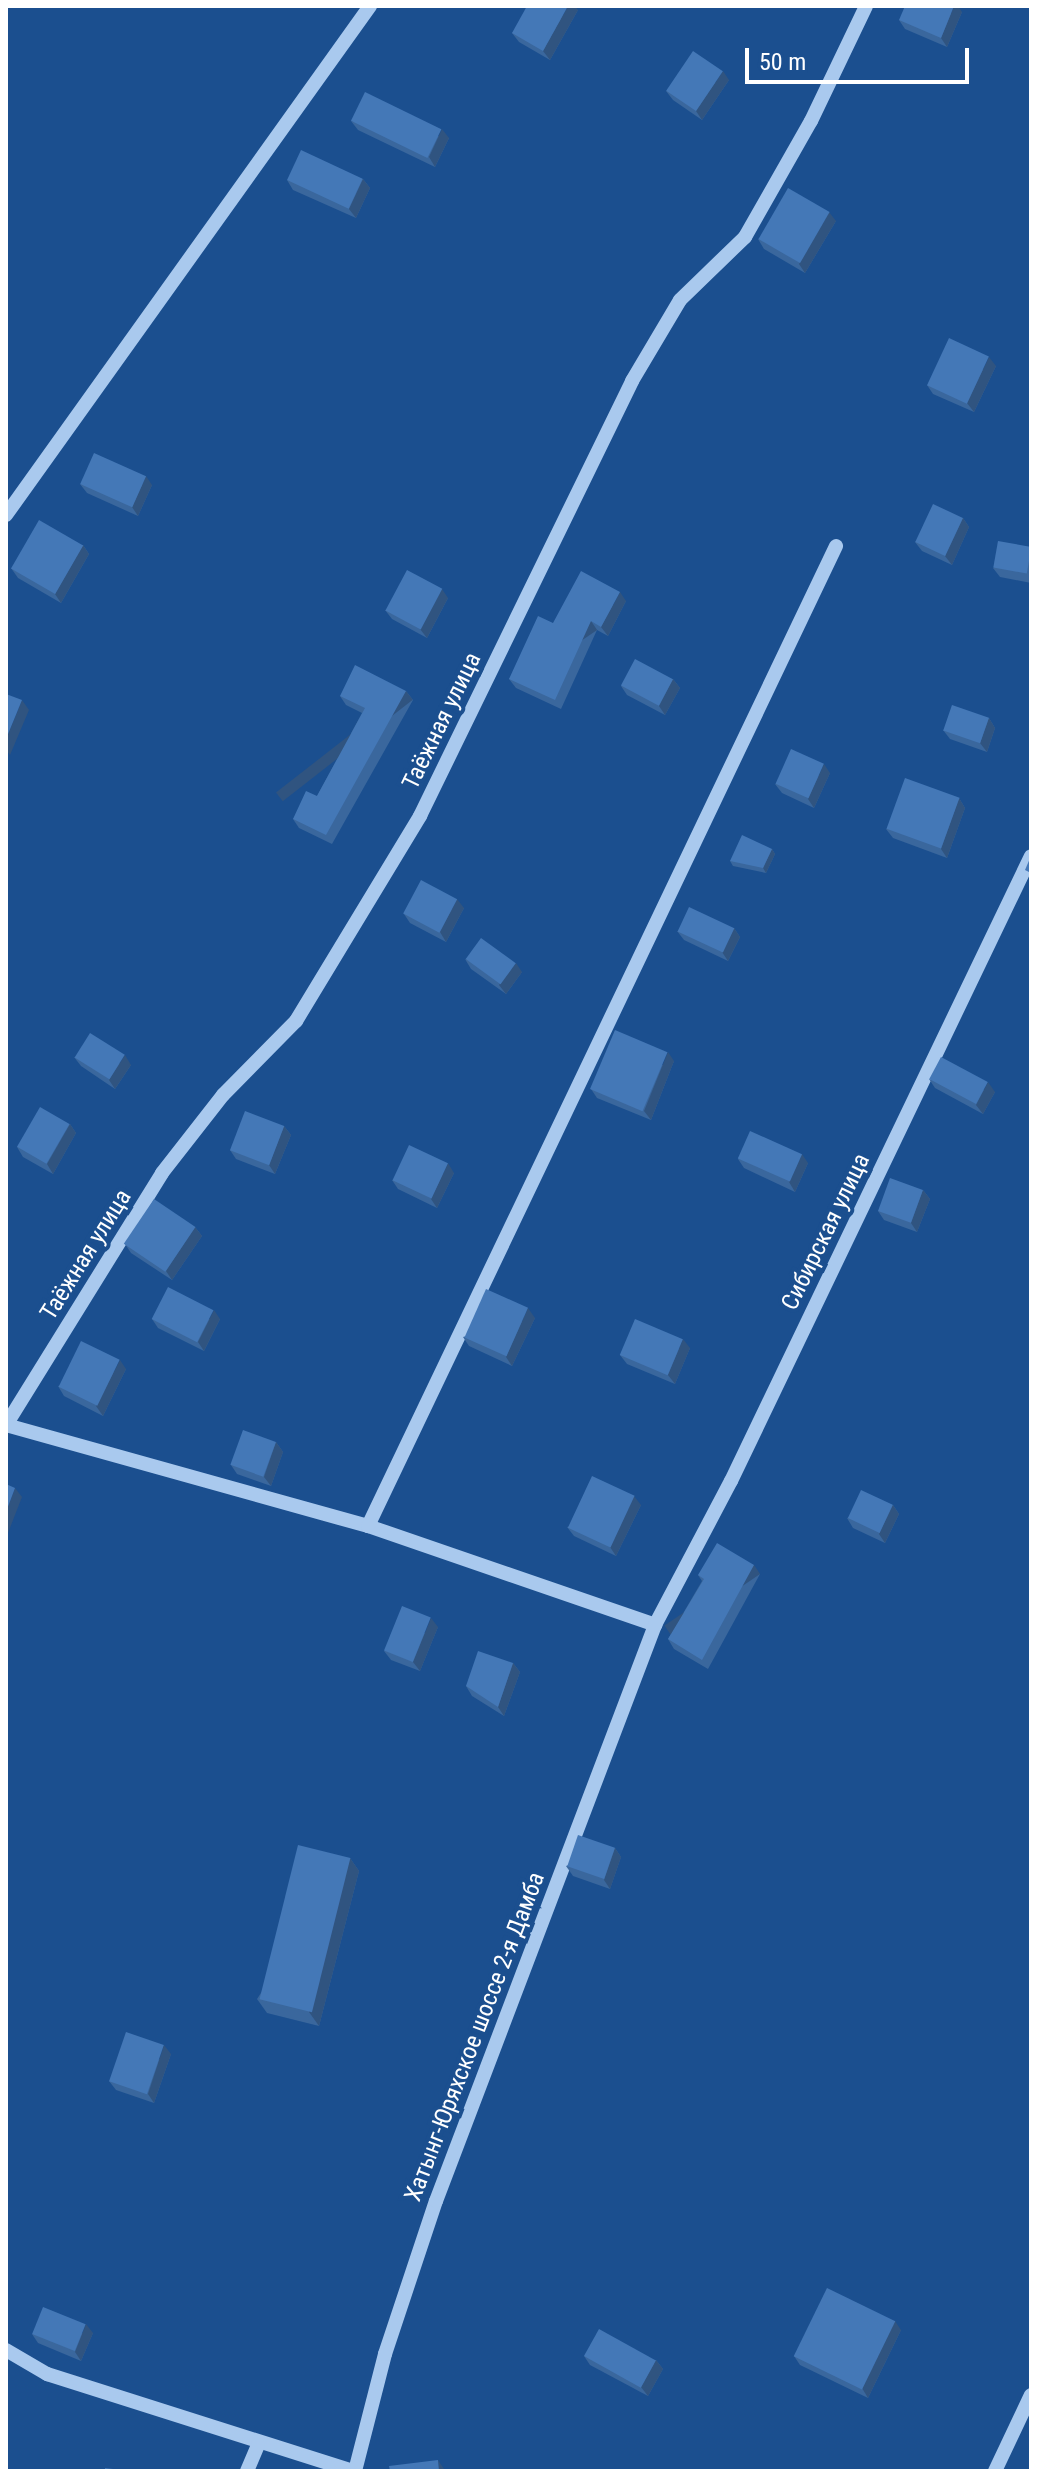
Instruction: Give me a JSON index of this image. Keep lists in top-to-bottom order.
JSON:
{
  "streets": {
    "street": ["Таёжная улица", "Сибирская улица", "Хатынг-Юряхское шоссе 2-я Дамба"]
  },
  "crossings": [
    ["Сибирская улица", "Хатынг-Юряхское шоссе 2-я Дамба"]
  ],
  "scale_bar": "50 m"
}
